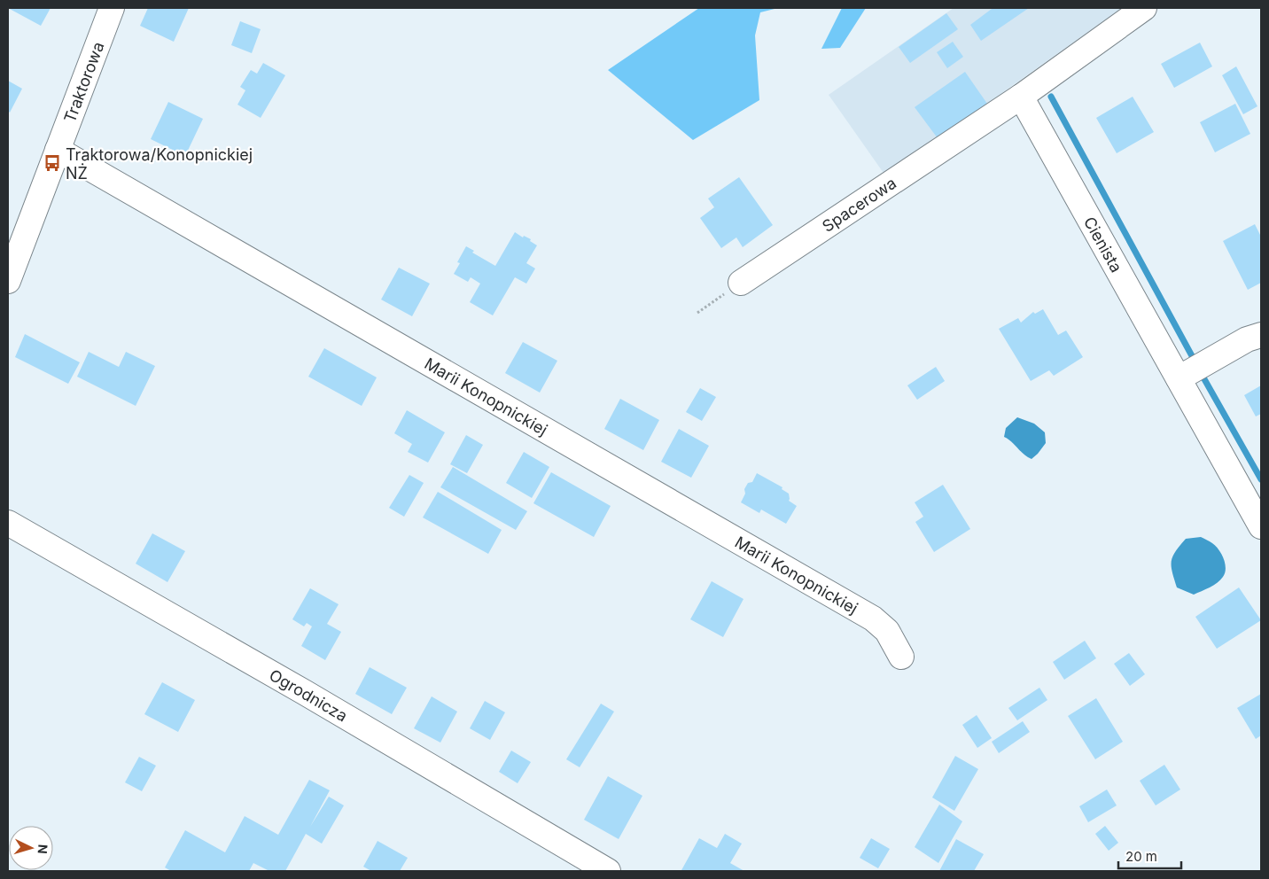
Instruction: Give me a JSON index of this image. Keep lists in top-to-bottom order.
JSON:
{
  "streets": {
    "street": [
      "Traktorowa",
      "Spacerowa",
      "Cienista",
      "Marii Konopnickiej",
      "Ogrodnicza"
    ]
  },
  "crossings": [
    ["Traktorowa", "Marii Konopnickiej"],
    ["Spacerowa", "Cienista"]
  ],
  "places": {
    "bus stop": ["Traktorowa/Konopnickiej NŻ"]
  },
  "scale_bar": "20 m",
  "north": "right"
}
